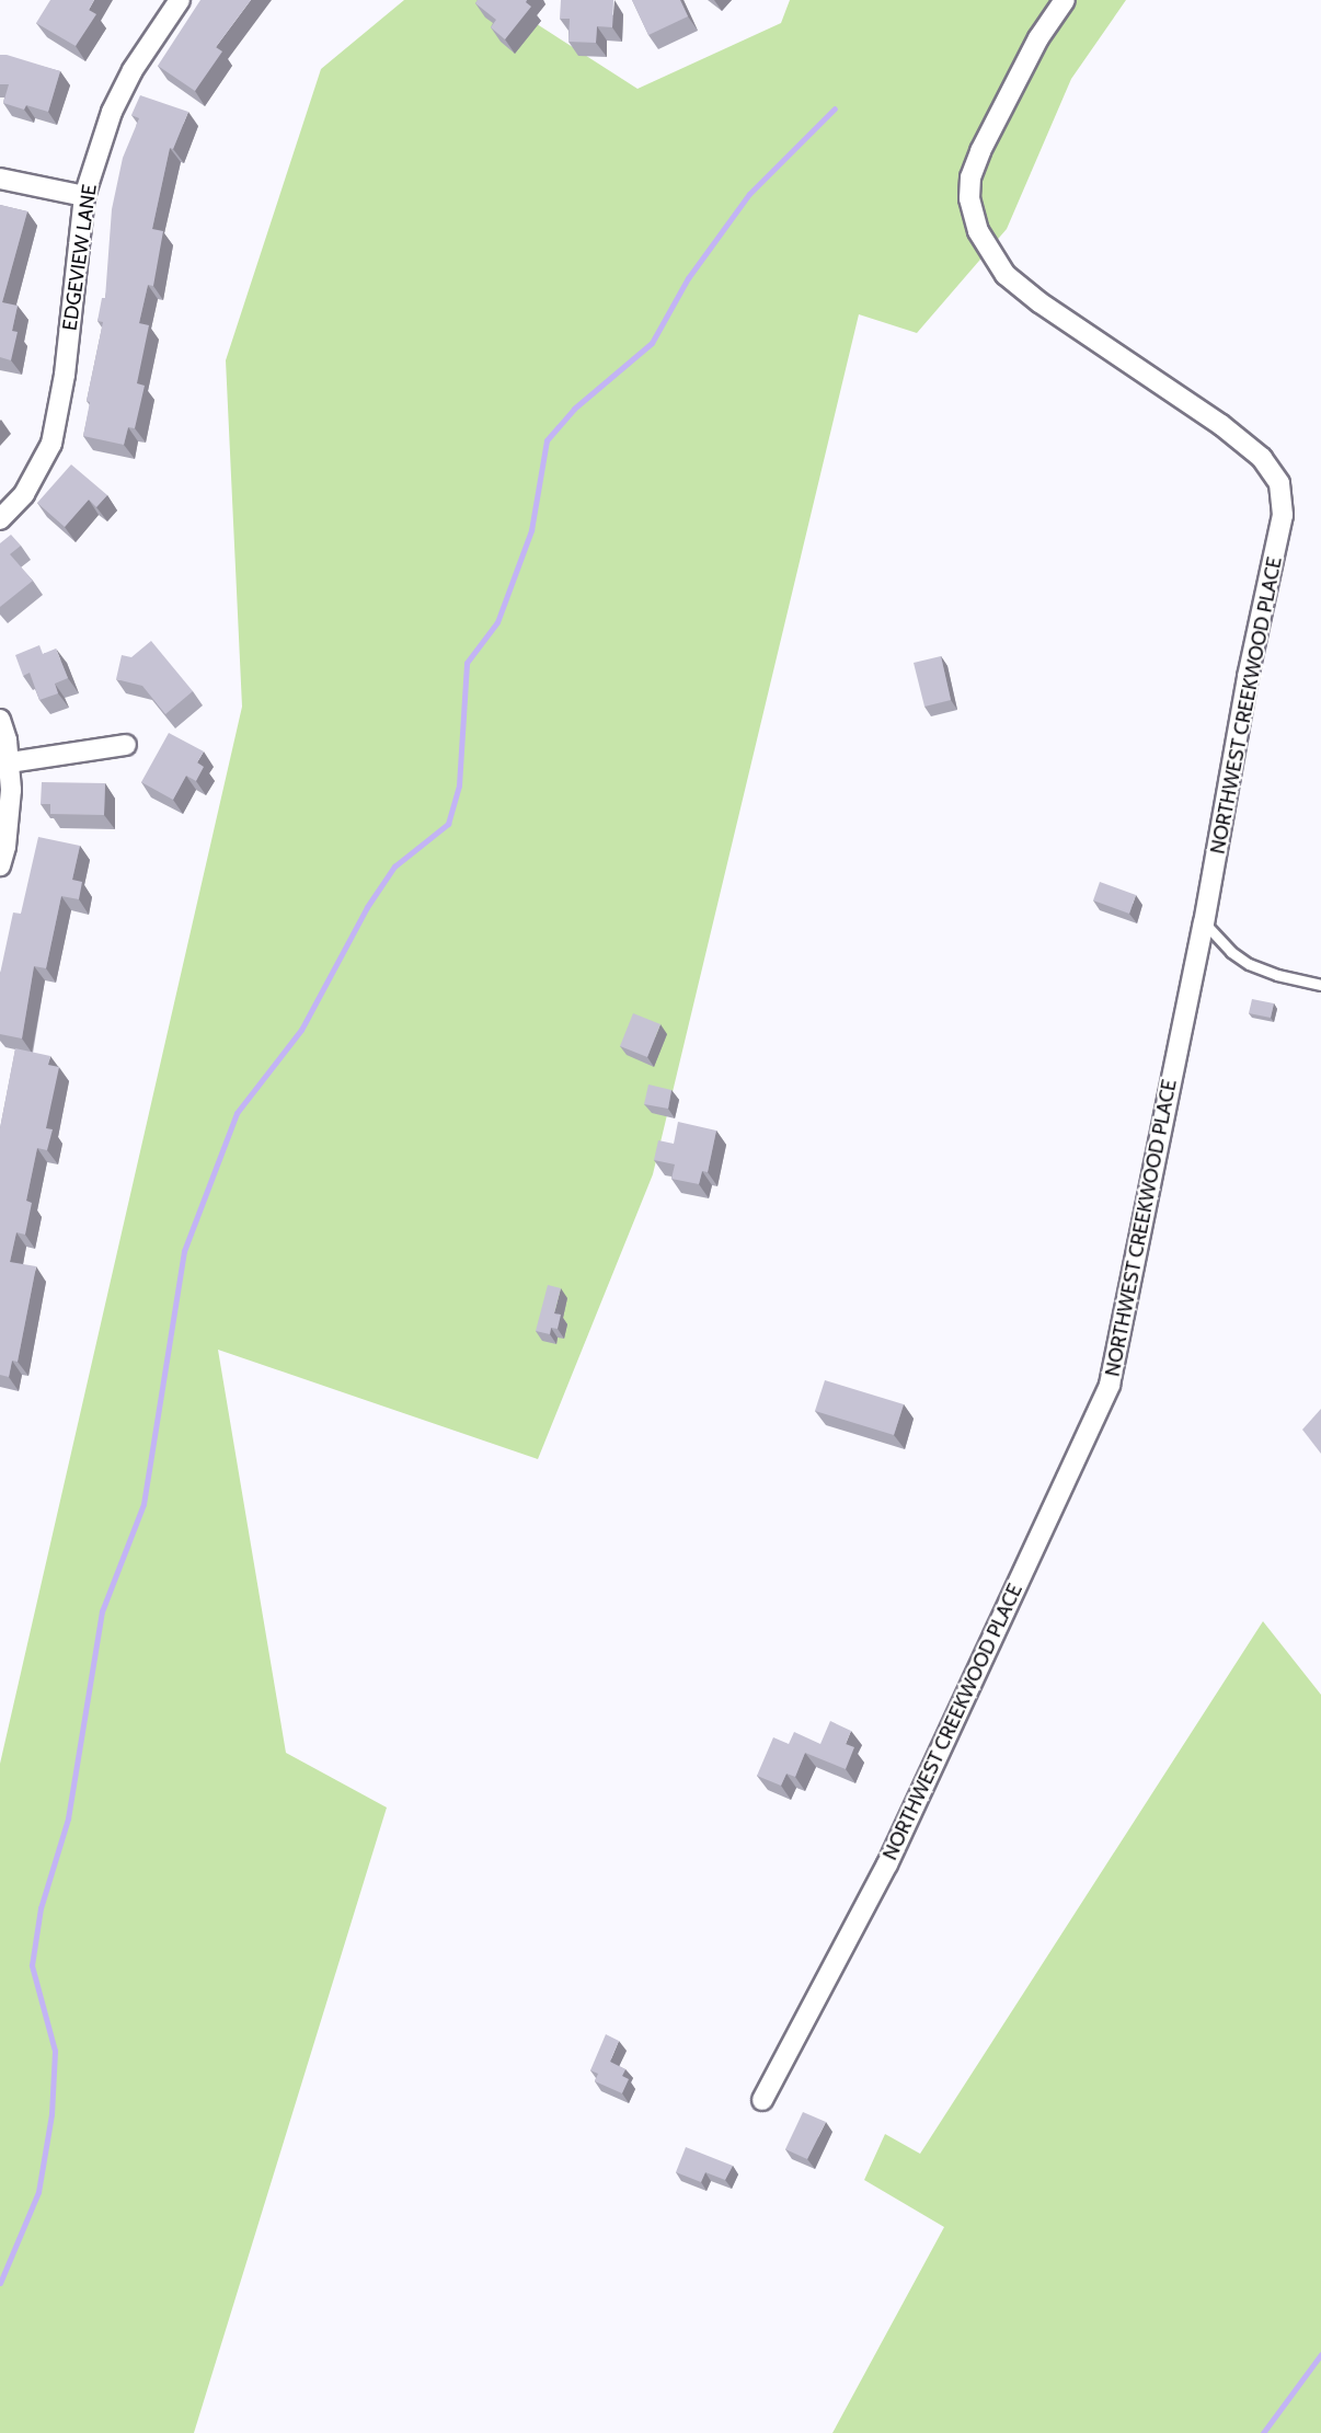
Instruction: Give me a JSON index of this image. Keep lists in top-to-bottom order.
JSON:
{
  "streets": {
    "street": ["EDGEVIEW LANE", "NORTHWEST CREEKWOOD PLACE"]
  }
}
